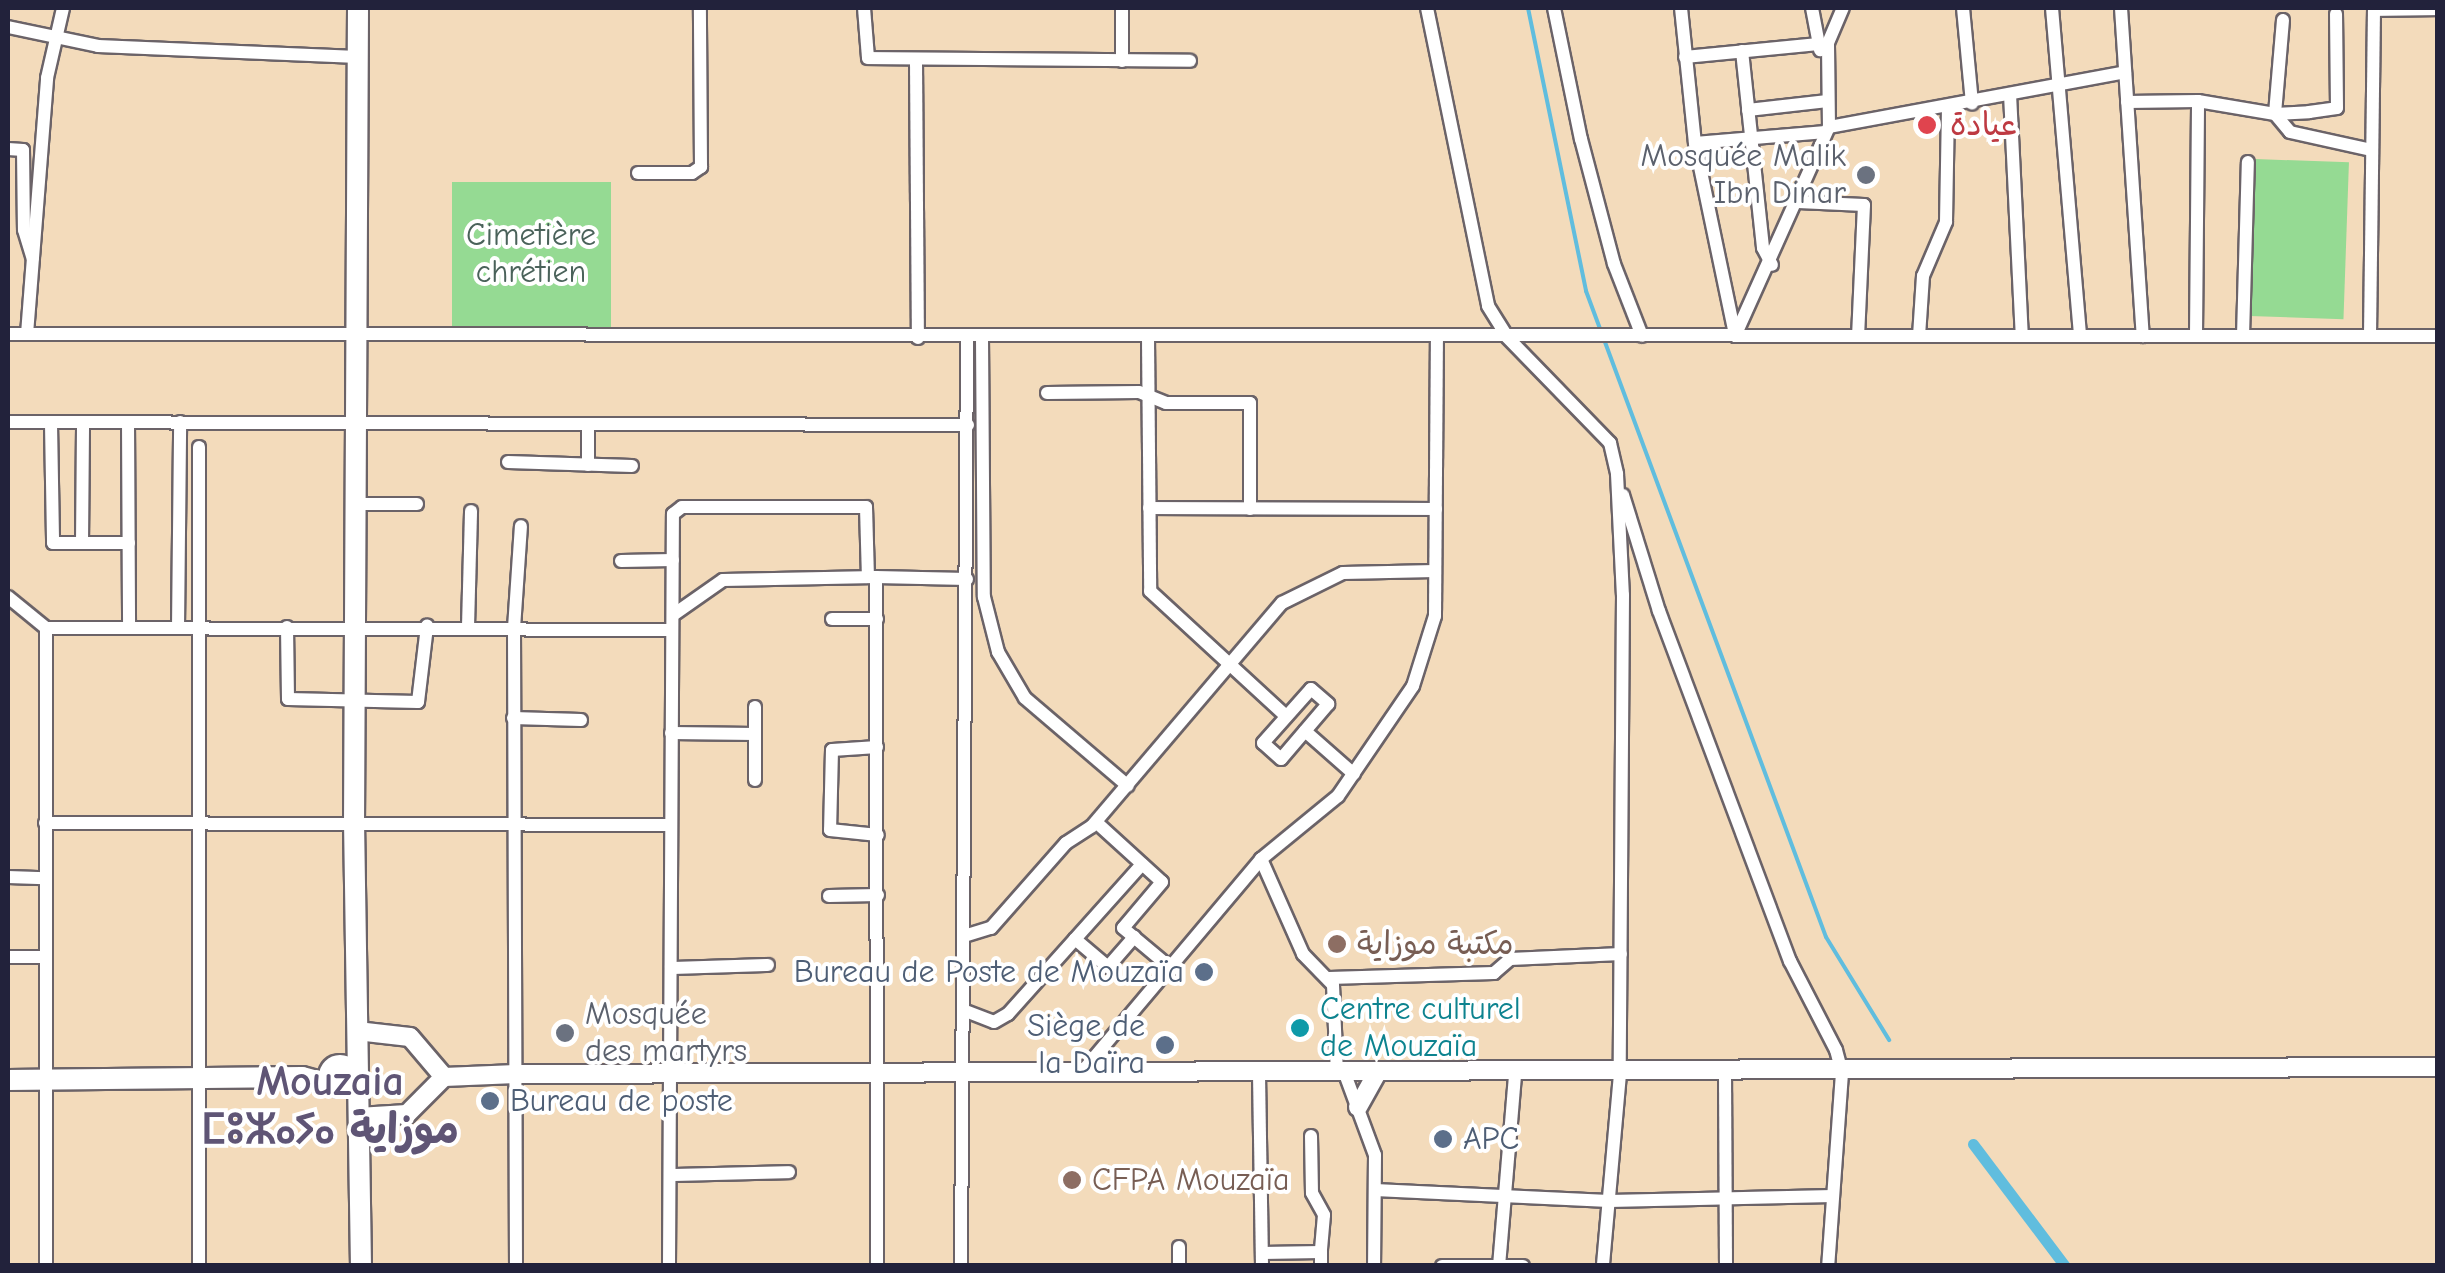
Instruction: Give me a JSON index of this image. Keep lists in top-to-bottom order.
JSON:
{
  "districts": ["Mouzaia ⵎⵓⵣⴰⵢⴰ موزاية"],
  "parks": ["Cimetière chrétien"],
  "places": [
    "عيادة",
    "Mosquée Malik Ibn Dinar",
    "مكتبة موزاية",
    "Bureau de Poste de Mouzaïa",
    "Centre culturel de Mouzaïa",
    "Mosquée des martyrs",
    "Siège de la Daïra",
    "Bureau de poste",
    "APC",
    "CFPA Mouzaïa"
  ]
}
